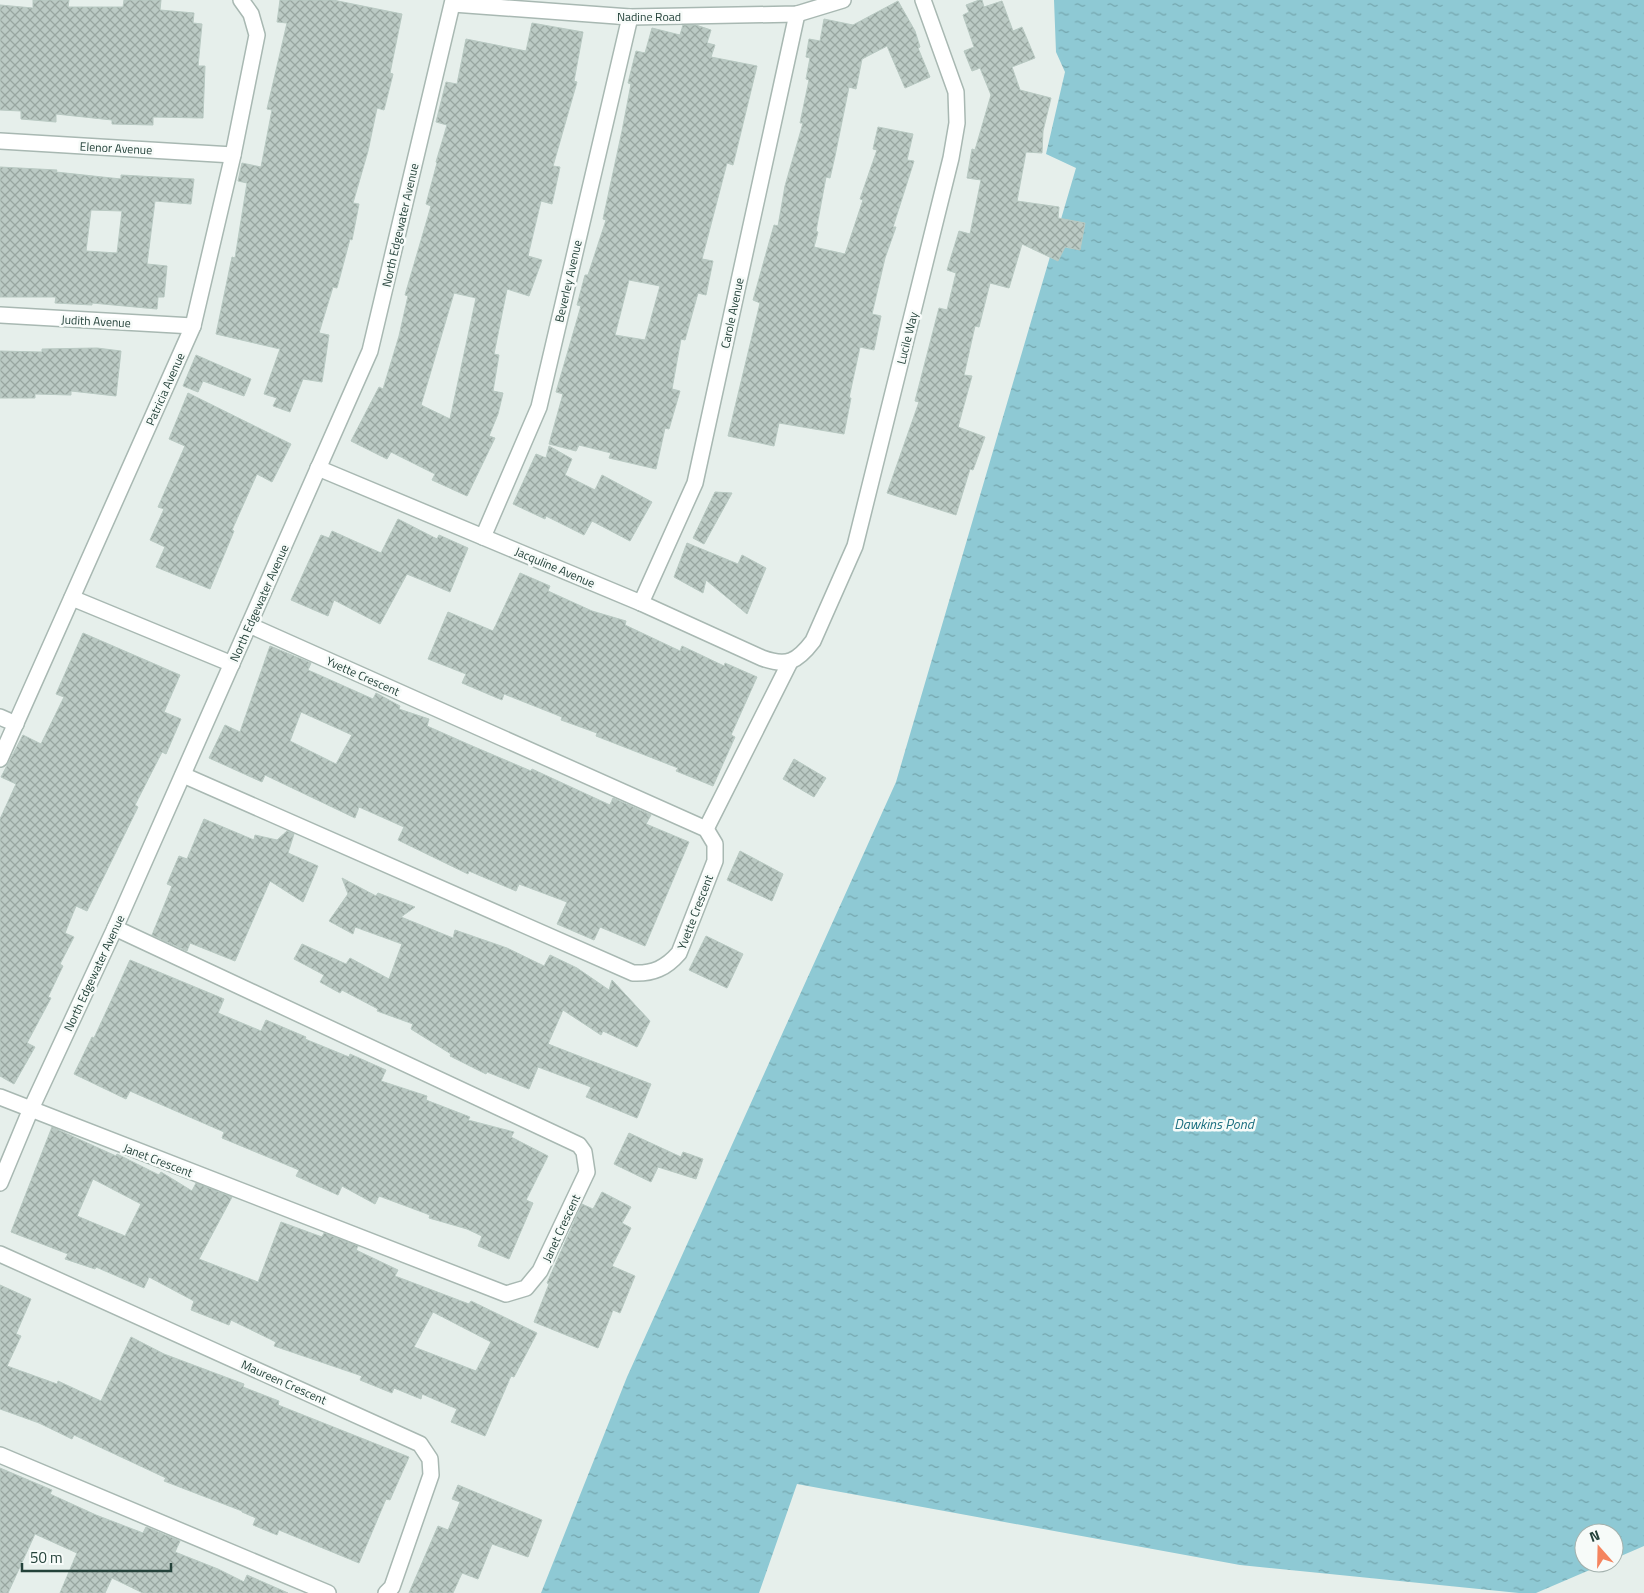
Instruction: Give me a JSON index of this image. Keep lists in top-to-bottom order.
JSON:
{
  "streets": {
    "street": [
      "Nadine Road",
      "Elenor Avenue",
      "North Edgewater Avenue",
      "Beverley Avenue",
      "Carole Avenue",
      "Judith Avenue",
      "Lucile Way",
      "Patricia Avenue",
      "Jacquline Avenue",
      "Yvette Crescent",
      "Janet Crescent",
      "Maureen Crescent"
    ]
  },
  "crossings": [
    ["Nadine Road", "North Edgewater Avenue"],
    ["Nadine Road", "Beverley Avenue"],
    ["Nadine Road", "Carole Avenue"],
    ["Elenor Avenue", "Patricia Avenue"],
    ["North Edgewater Avenue", "Jacquline Avenue"],
    ["North Edgewater Avenue", "Yvette Crescent"],
    ["North Edgewater Avenue", "Janet Crescent"],
    ["Beverley Avenue", "Jacquline Avenue"],
    ["Carole Avenue", "Jacquline Avenue"],
    ["Judith Avenue", "Patricia Avenue"],
    ["Lucile Way", "Jacquline Avenue"]
  ],
  "water": ["Dawkins Pond"],
  "scale_bar": "50 m",
  "north": "top"
}
